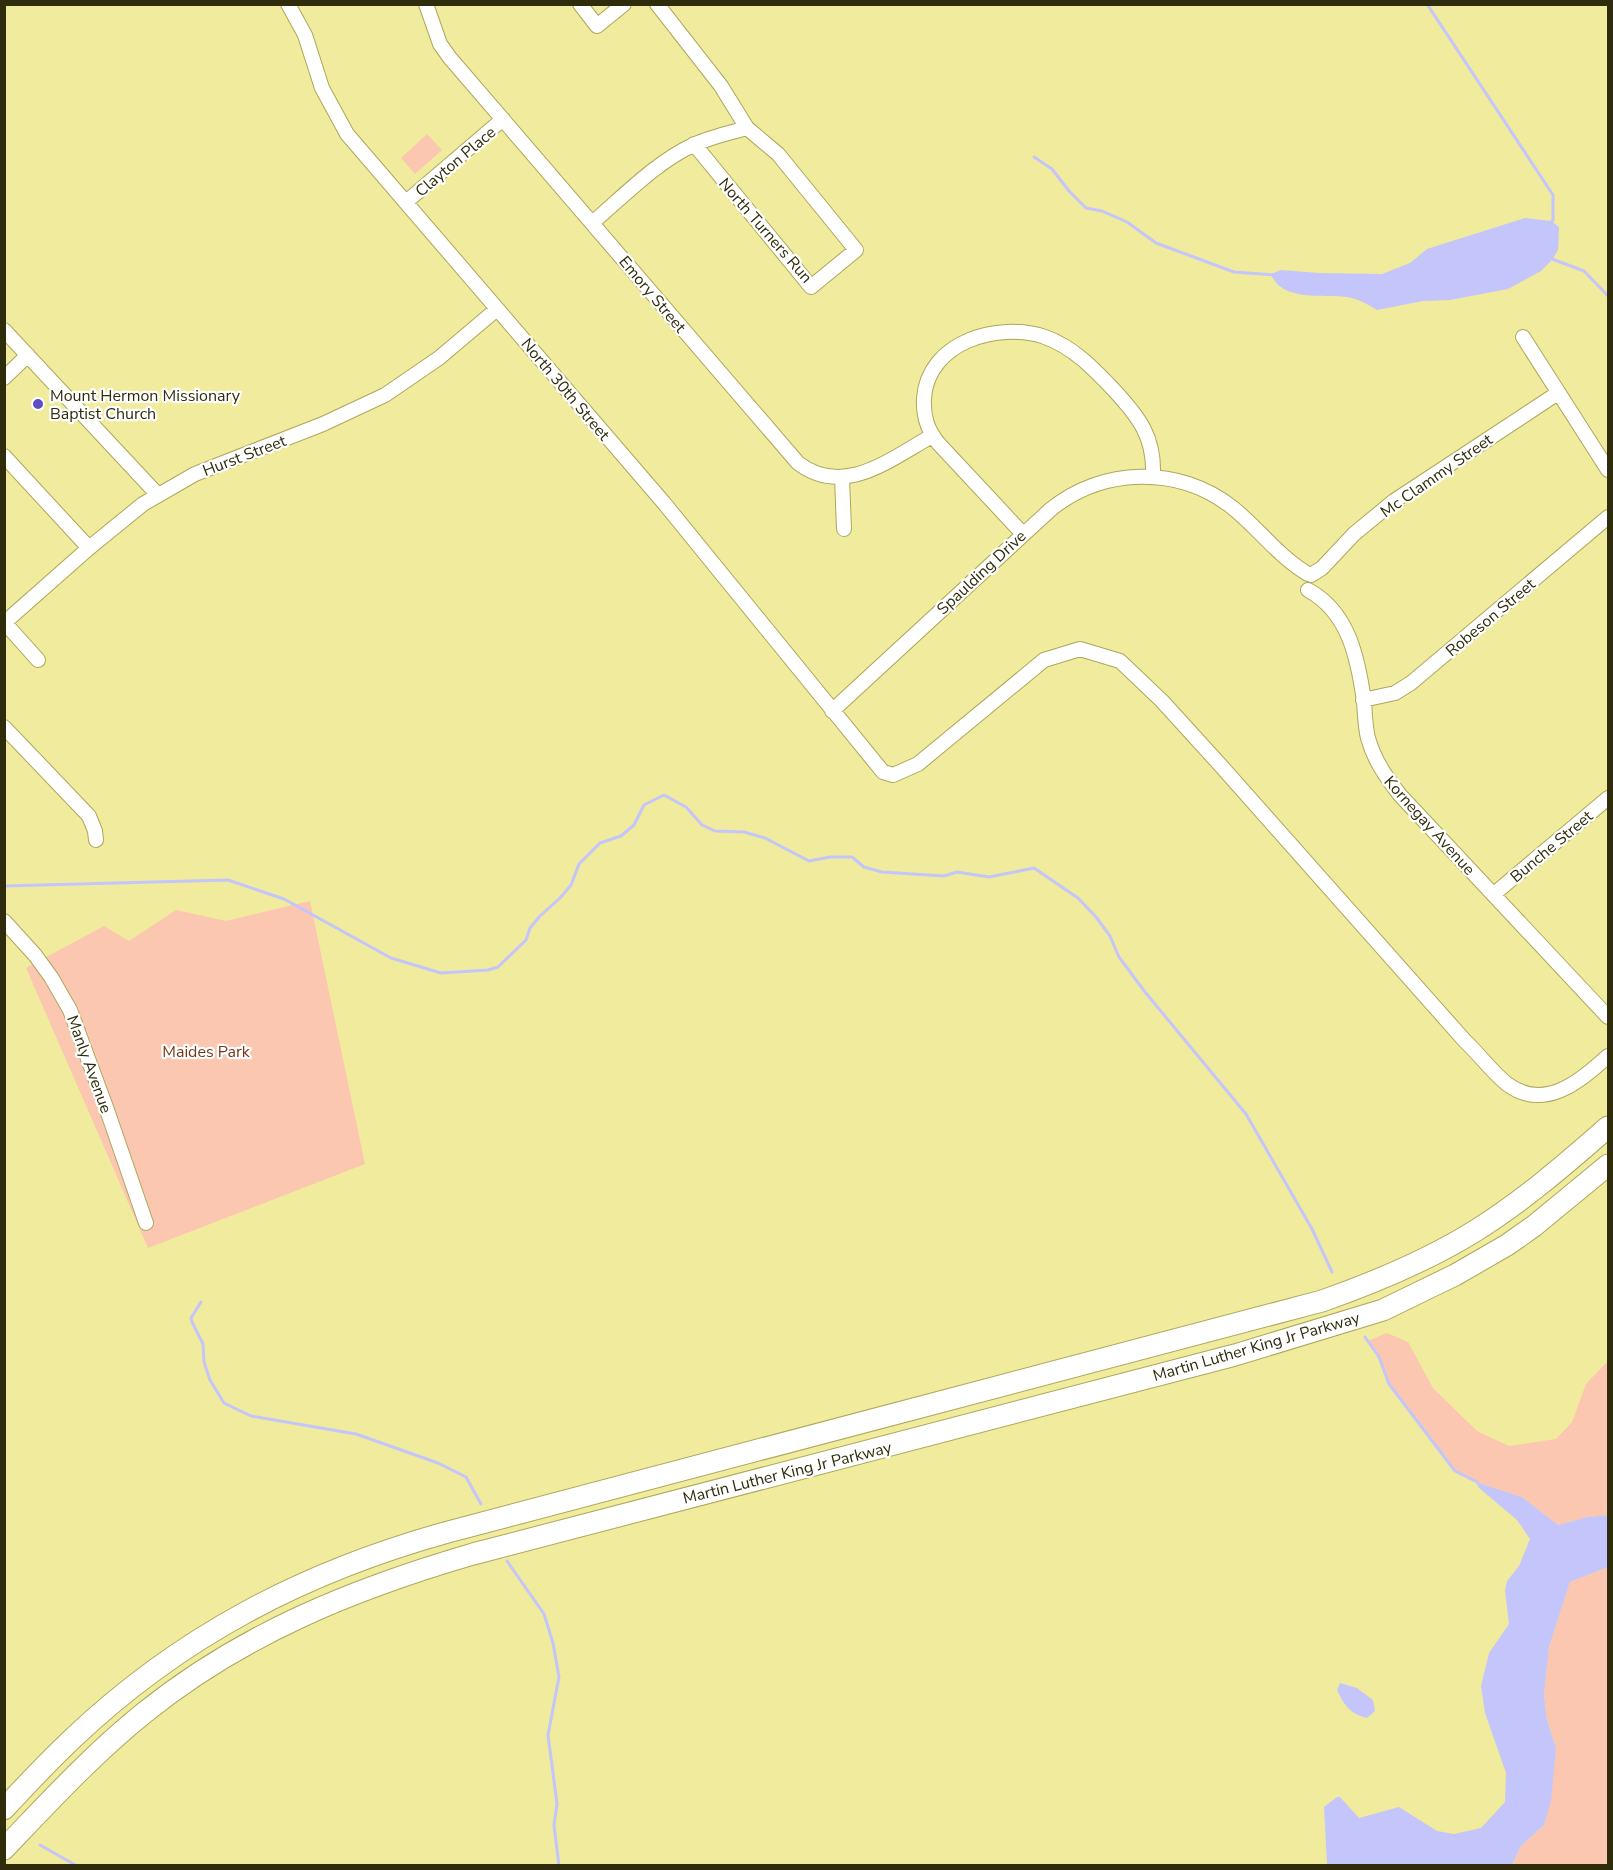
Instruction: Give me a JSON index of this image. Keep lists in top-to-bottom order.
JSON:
{
  "streets": {
    "highway": ["Martin Luther King Jr Parkway"],
    "street": [
      "Clayton Place",
      "North Turners Run",
      "Emory Street",
      "North 30th Street",
      "Hurst Street",
      "Mc Clammy Street",
      "Spaulding Drive",
      "Robeson Street",
      "Kornegay Avenue",
      "Bunche Street",
      "Manly Avenue"
    ]
  },
  "crossings": [
    ["Clayton Place", "Emory Street"],
    ["Clayton Place", "North 30th Street"],
    ["North 30th Street", "Hurst Street"],
    ["North 30th Street", "Spaulding Drive"],
    ["Mc Clammy Street", "Kornegay Avenue"],
    ["Spaulding Drive", "Kornegay Avenue"],
    ["Robeson Street", "Kornegay Avenue"],
    ["Kornegay Avenue", "Bunche Street"]
  ],
  "parks": ["Maides Park"],
  "places": ["Mount Hermon Missionary Baptist Church"]
}
